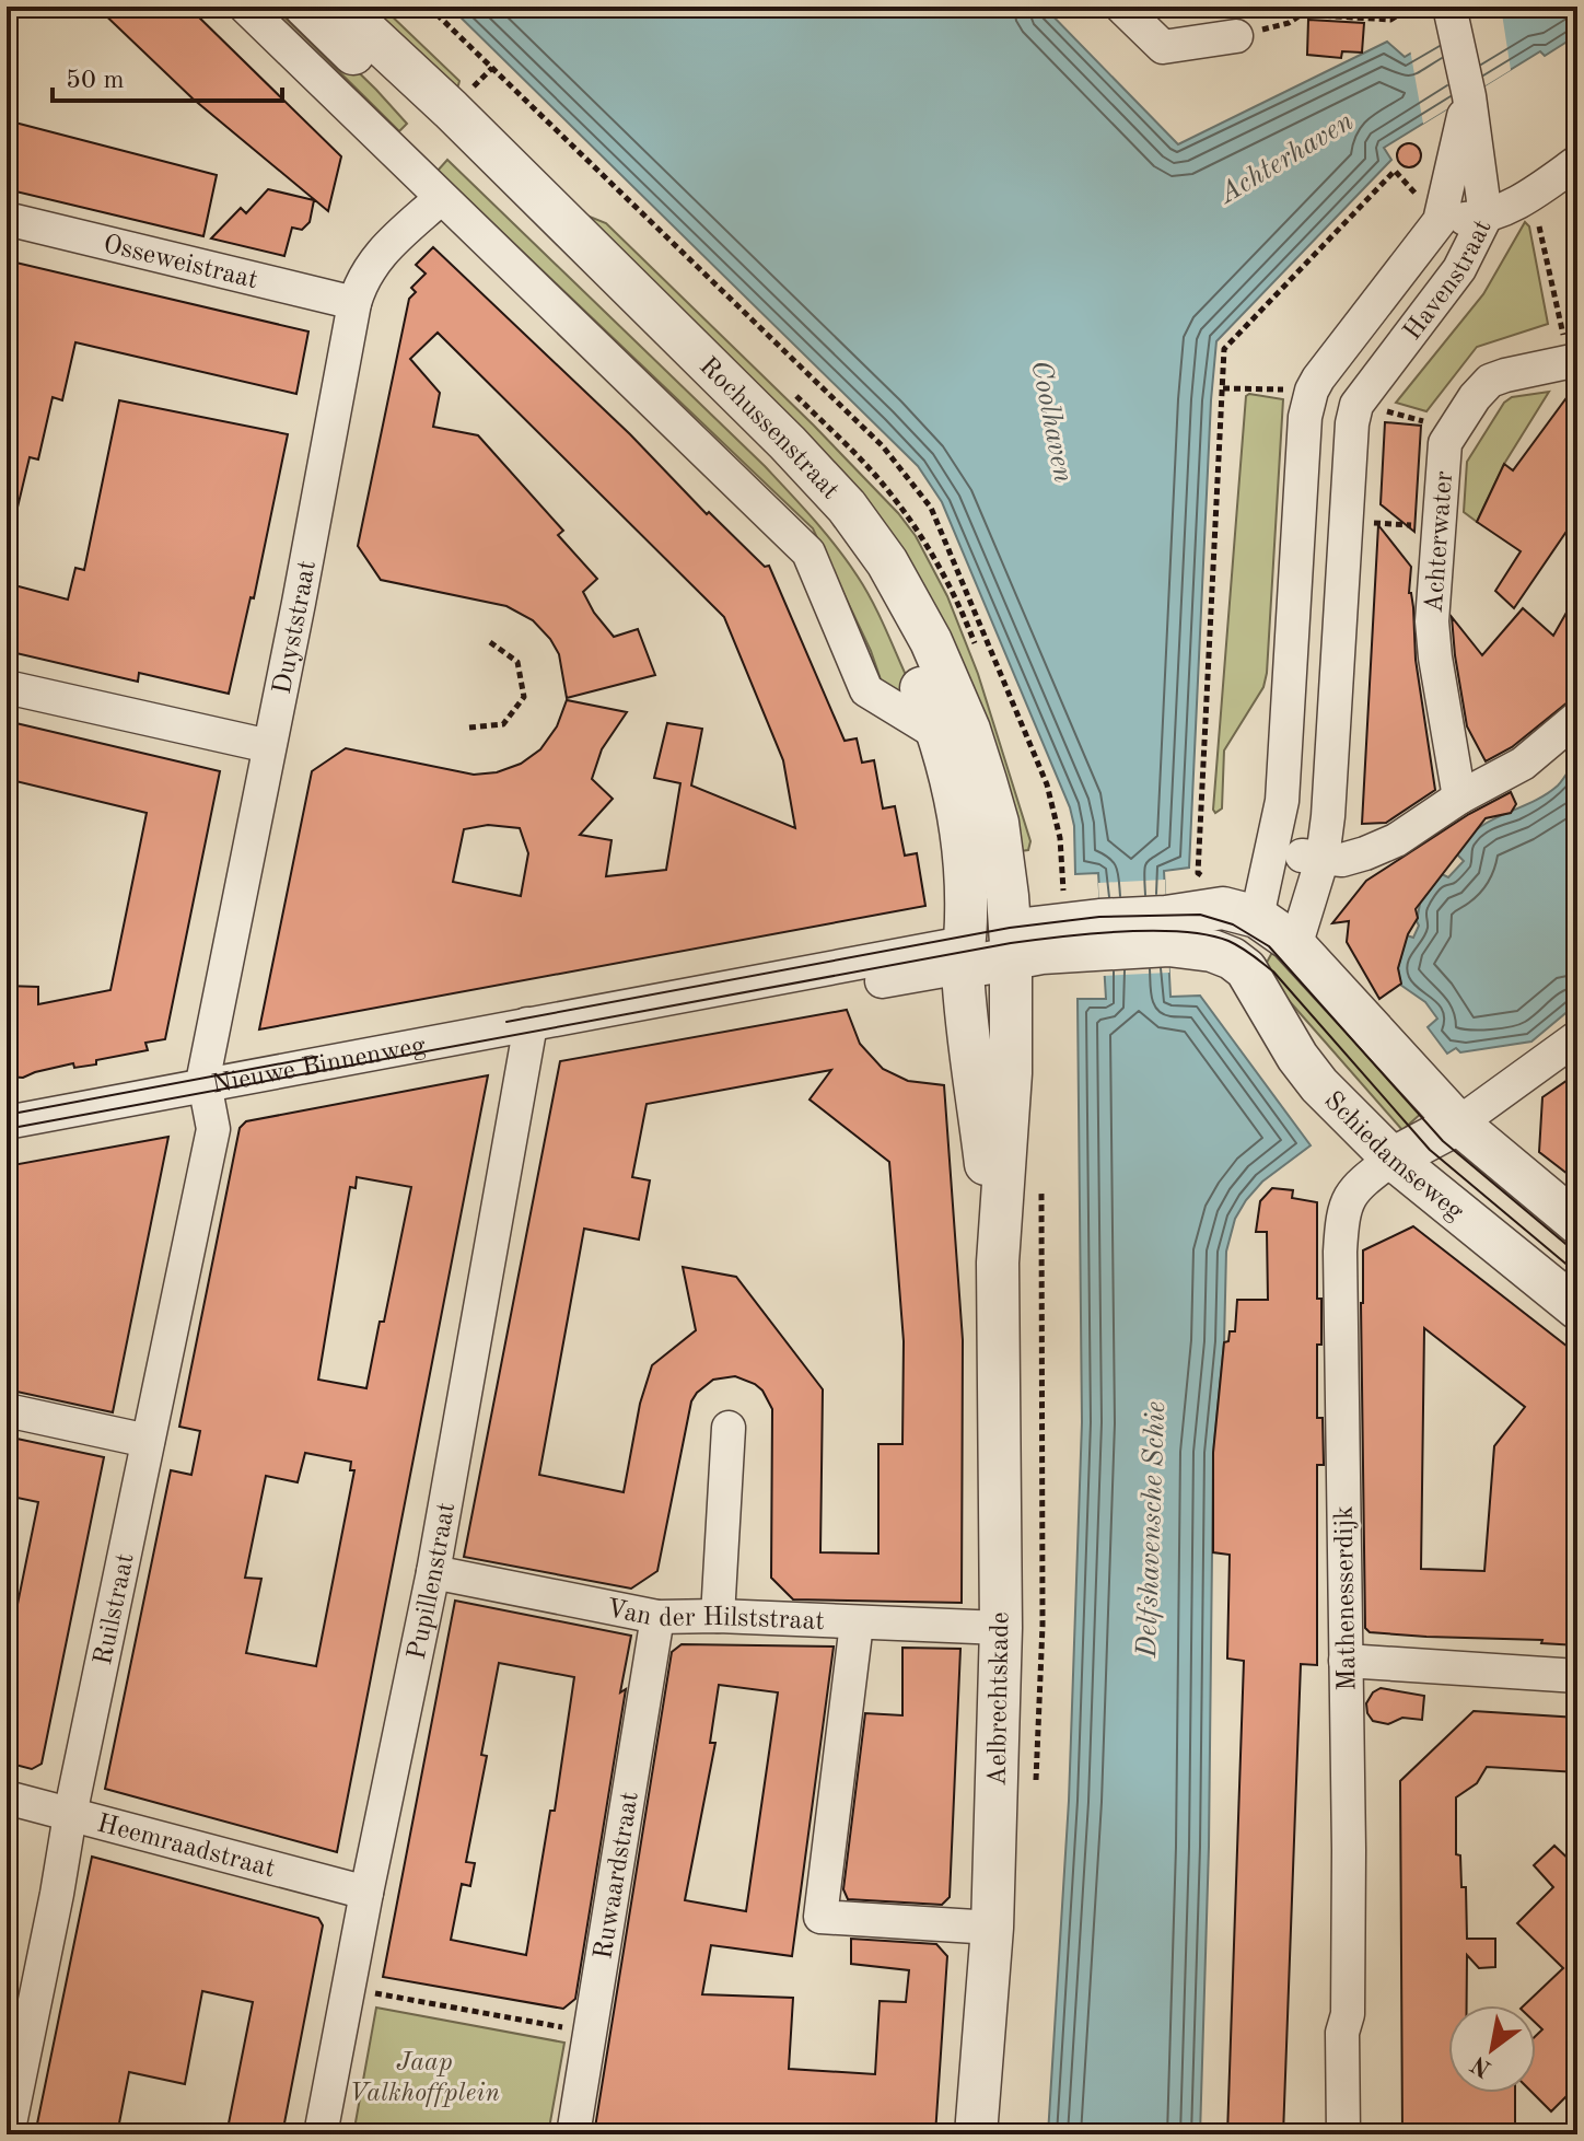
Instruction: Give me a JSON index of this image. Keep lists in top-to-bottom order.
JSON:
{
  "streets": {
    "street": [
      "Osseweistraat",
      "Havenstraat",
      "Rochussenstraat",
      "Achterwater",
      "Duyststraat",
      "Nieuwe Binnenweg",
      "Schiedamseweg",
      "Pupillenstraat",
      "Mathenesserdijk",
      "Ruilstraat",
      "Van der Hilststraat",
      "Aelbrechtskade",
      "Heemraadstraat",
      "Ruwaardstraat"
    ]
  },
  "crossings": [
    ["Osseweistraat", "Duyststraat"],
    ["Rochussenstraat", "Nieuwe Binnenweg"],
    ["Rochussenstraat", "Aelbrechtskade"],
    ["Duyststraat", "Nieuwe Binnenweg"],
    ["Duyststraat", "Ruilstraat"],
    ["Nieuwe Binnenweg", "Pupillenstraat"],
    ["Nieuwe Binnenweg", "Ruilstraat"],
    ["Nieuwe Binnenweg", "Aelbrechtskade"],
    ["Schiedamseweg", "Mathenesserdijk"],
    ["Pupillenstraat", "Van der Hilststraat"],
    ["Pupillenstraat", "Heemraadstraat"],
    ["Ruilstraat", "Heemraadstraat"],
    ["Van der Hilststraat", "Aelbrechtskade"],
    ["Van der Hilststraat", "Ruwaardstraat"]
  ],
  "water": ["Achterhaven", "Coolhaven", "Delfshavensche Schie"],
  "parks": ["Jaap Valkhoffplein"],
  "scale_bar": "50 m",
  "north": "bottom left"
}
